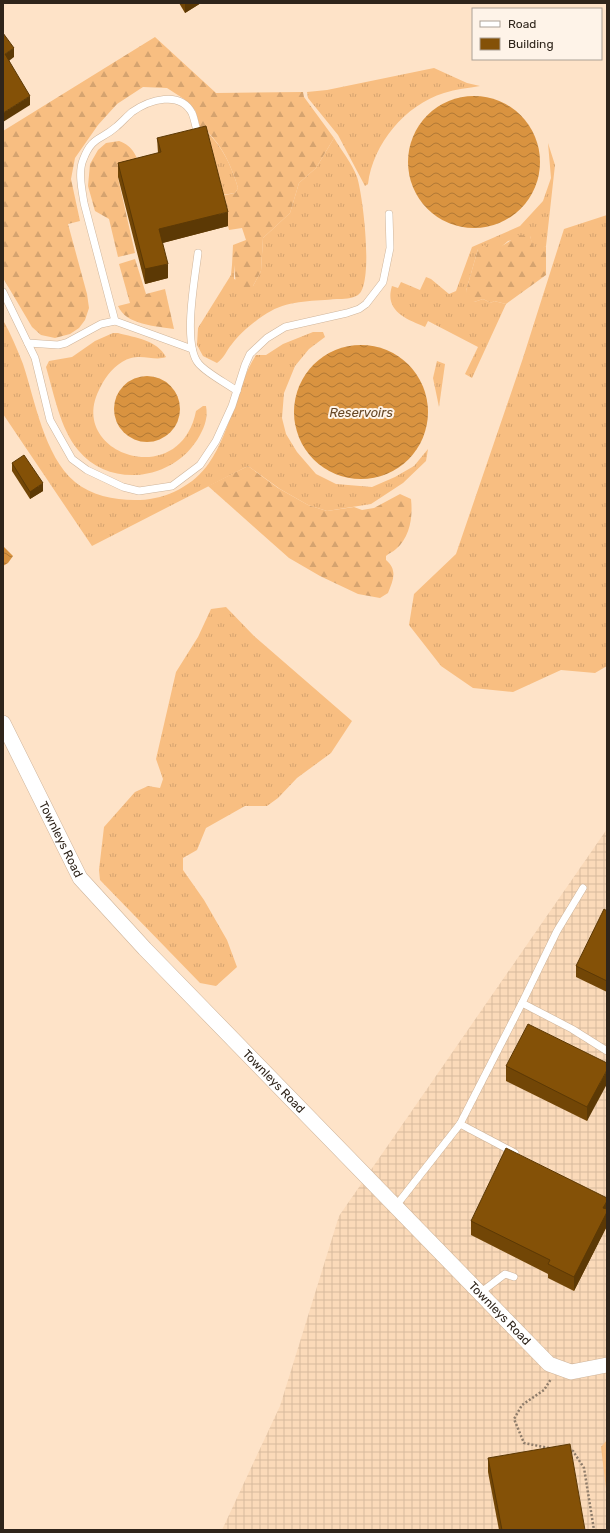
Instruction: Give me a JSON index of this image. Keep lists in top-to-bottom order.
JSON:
{
  "streets": {
    "street": ["Townleys Road"]
  },
  "water": ["Reservoirs"],
  "legend": ["Road", "Building"]
}
